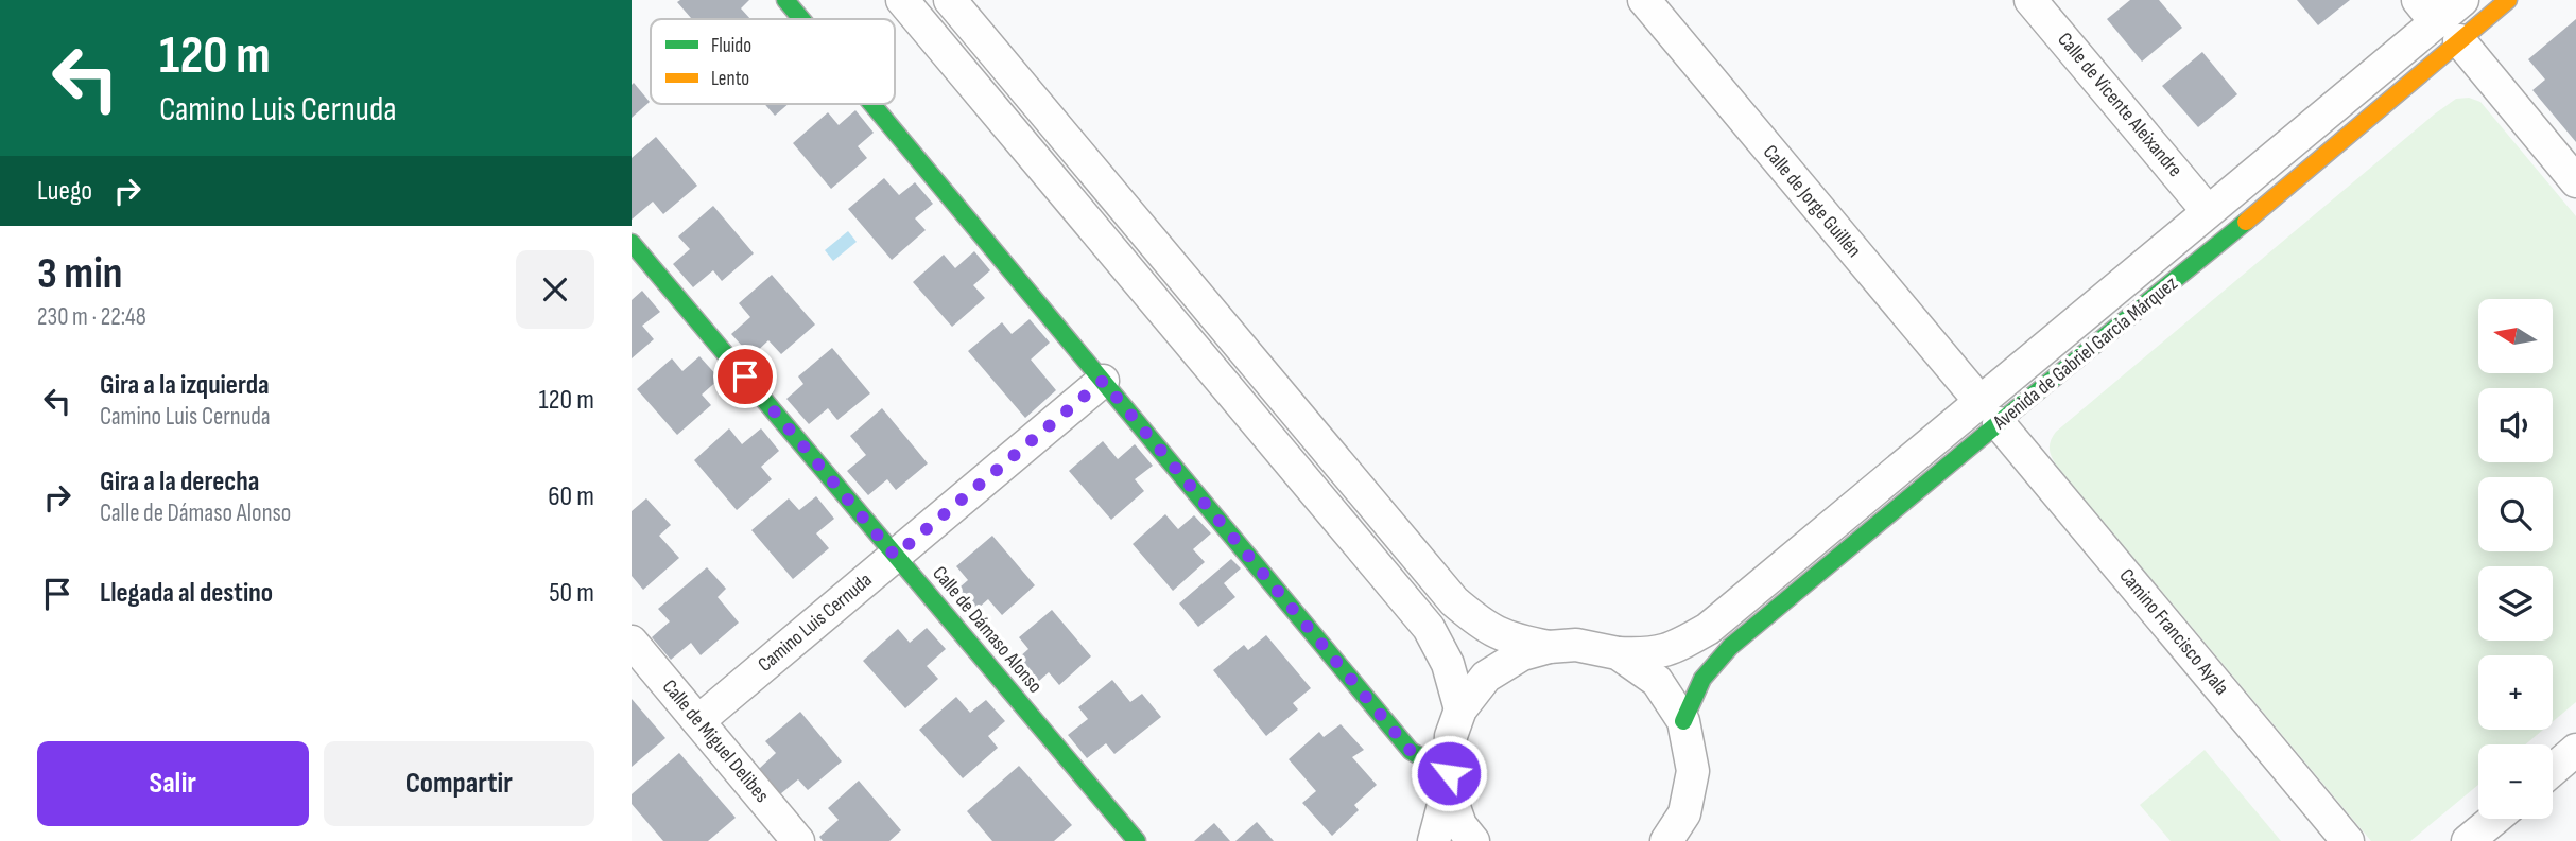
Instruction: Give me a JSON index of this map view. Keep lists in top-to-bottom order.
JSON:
{
  "streets": {
    "street": [
      "Calle de Vicente Aleixandre",
      "Calle de Jorge Guillén",
      "Avenida de Gabriel García Márquez",
      "Camino Luis Cernuda",
      "Calle de Dámaso Alonso",
      "Camino Francisco Ayala",
      "Calle de Miguel Delibes"
    ]
  },
  "crossings": [
    ["Calle de Vicente Aleixandre", "Avenida de Gabriel García Márquez"],
    ["Calle de Jorge Guillén", "Avenida de Gabriel García Márquez"],
    ["Calle de Jorge Guillén", "Camino Francisco Ayala"],
    ["Avenida de Gabriel García Márquez", "Camino Francisco Ayala"],
    ["Camino Luis Cernuda", "Calle de Dámaso Alonso"],
    ["Camino Luis Cernuda", "Calle de Miguel Delibes"]
  ],
  "legend": ["Fluido", "Lento"],
  "north": "left",
  "page": {
    "turn": ["120 m", "Camino Luis Cernuda"],
    "then": "Luego",
    "heading": ["3 min", "230 m · 22:48"],
    "map_buttons": ["+", "−"],
    "list": [
      {
        "name": "Gira a la izquierda",
        "note": "Camino Luis Cernuda",
        "value": "120 m"
      },
      {
        "name": "Gira a la derecha",
        "note": "Calle de Dámaso Alonso",
        "value": "60 m"
      },
      {
        "name": "Llegada al destino",
        "value": "50 m"
      }
    ],
    "buttons": ["Salir", "Compartir"]
  }
}
